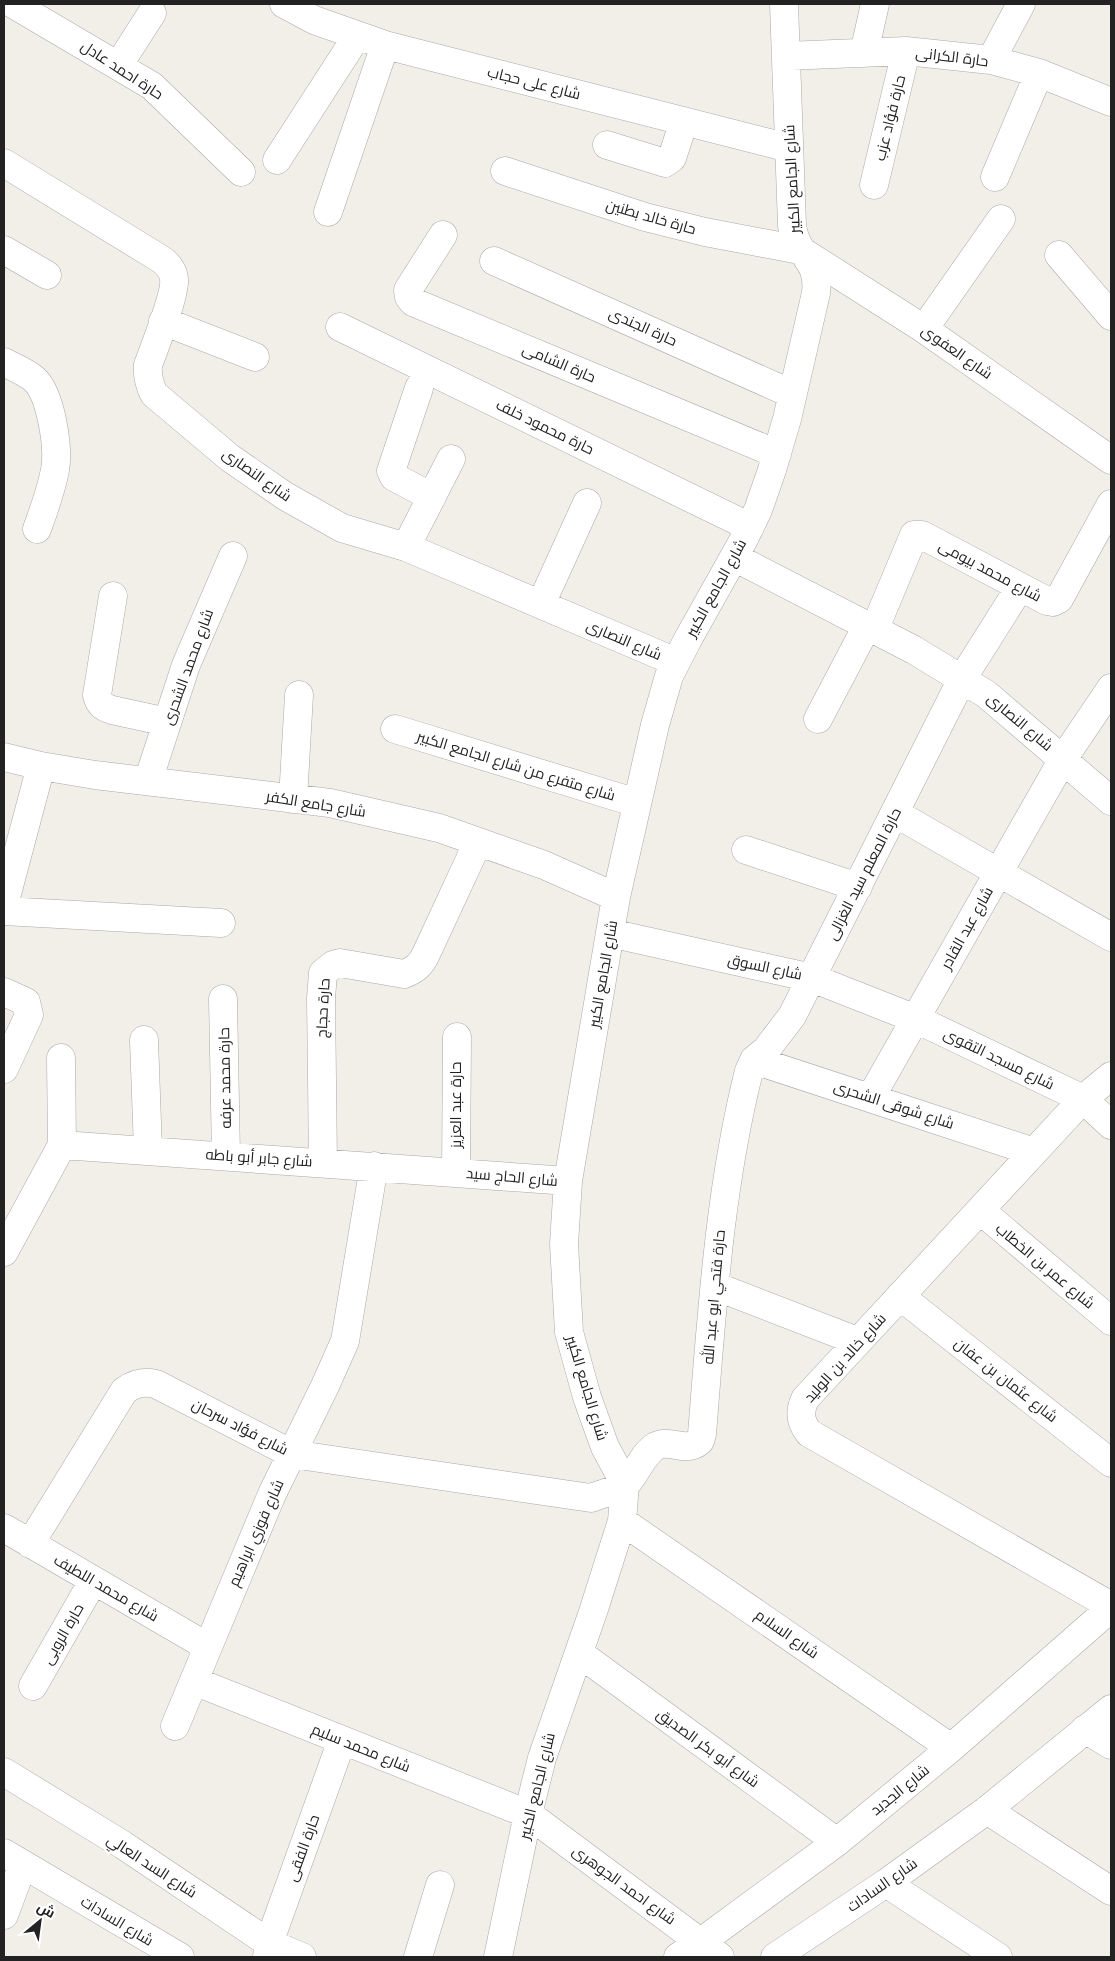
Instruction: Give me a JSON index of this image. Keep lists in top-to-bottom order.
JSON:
{
  "streets": {
    "street": [
      "حارة الكرانى",
      "حارة احمد عادل",
      "شارع على حجاب",
      "حارة فؤاد عزب",
      "شارع الجامع الكبير",
      "حارة خالد بطنين",
      "حارة الجندى",
      "شارع العفوى",
      "حارة الشامى",
      "حارة محمود خلف",
      "شارع النصارى",
      "شارع محمد بيومى",
      "شارع محمد الشحرى",
      "شارع متفرع من شارع الجامع الكبير",
      "شارع جامع الكفر",
      "حارة المعلم سيد الغزالى",
      "شارع عبد القادر",
      "شارع السوق",
      "حارة حجاج",
      "شارع مسجد التقوى",
      "حارة محمد عرفه",
      "حارة عبد العزيز",
      "شارع شوقى الشحرى",
      "شارع جابر أبو باطه",
      "شارع الحاج سيد",
      "شارع عمر بن الخطاب",
      "حارة فتحي ابو عبد الله",
      "شارع خالد بن الوليد",
      "شارع عثمان بن عفان",
      "شارع فؤاد سرحان",
      "شارع فوزي ابراهيم",
      "شارع محمد اللطيف",
      "حارة الروبى",
      "شارع السلام",
      "شارع محمد سليم",
      "شارع أبو بكر الصديق",
      "شارع الجديد",
      "حارة الفقى",
      "شارع السد العالي",
      "شارع احمد الجوهرى",
      "شارع السادات"
    ]
  },
  "crossings": [
    ["حارة الكرانى", "حارة فؤاد عزب"],
    ["حارة الكرانى", "شارع الجامع الكبير"],
    ["شارع على حجاب", "شارع الجامع الكبير"],
    ["شارع الجامع الكبير", "حارة خالد بطنين"],
    ["شارع الجامع الكبير", "حارة الجندى"],
    ["شارع الجامع الكبير", "شارع العفوى"],
    ["شارع الجامع الكبير", "حارة الشامى"],
    ["شارع الجامع الكبير", "حارة محمود خلف"],
    ["شارع الجامع الكبير", "شارع النصارى"],
    ["شارع الجامع الكبير", "شارع متفرع من شارع الجامع الكبير"],
    ["شارع الجامع الكبير", "شارع جامع الكفر"],
    ["شارع الجامع الكبير", "شارع السوق"],
    ["شارع الجامع الكبير", "شارع الحاج سيد"],
    ["شارع الجامع الكبير", "حارة فتحي ابو عبد الله"],
    ["شارع الجامع الكبير", "شارع فؤاد سرحان"],
    ["شارع الجامع الكبير", "شارع السلام"],
    ["شارع الجامع الكبير", "شارع محمد سليم"],
    ["شارع الجامع الكبير", "شارع أبو بكر الصديق"],
    ["شارع الجامع الكبير", "شارع احمد الجوهرى"],
    ["حارة خالد بطنين", "شارع العفوى"],
    ["شارع النصارى", "شارع محمد بيومى"],
    ["شارع النصارى", "حارة المعلم سيد الغزالى"],
    ["شارع النصارى", "شارع عبد القادر"],
    ["شارع محمد بيومى", "حارة المعلم سيد الغزالى"],
    ["شارع محمد الشحرى", "شارع جامع الكفر"],
    ["شارع جامع الكفر", "حارة حجاج"],
    ["حارة المعلم سيد الغزالى", "شارع السوق"],
    ["حارة المعلم سيد الغزالى", "شارع شوقى الشحرى"],
    ["حارة المعلم سيد الغزالى", "حارة فتحي ابو عبد الله"],
    ["شارع عبد القادر", "شارع السوق"],
    ["شارع عبد القادر", "شارع مسجد التقوى"],
    ["شارع عبد القادر", "شارع شوقى الشحرى"],
    ["شارع السوق", "شارع مسجد التقوى"],
    ["حارة حجاج", "شارع جابر أبو باطه"],
    ["شارع مسجد التقوى", "شارع خالد بن الوليد"],
    ["حارة محمد عرفه", "شارع جابر أبو باطه"],
    ["حارة عبد العزيز", "شارع جابر أبو باطه"],
    ["حارة عبد العزيز", "شارع الحاج سيد"],
    ["شارع شوقى الشحرى", "حارة فتحي ابو عبد الله"],
    ["شارع شوقى الشحرى", "شارع خالد بن الوليد"],
    ["شارع جابر أبو باطه", "شارع الحاج سيد"],
    ["شارع جابر أبو باطه", "شارع فوزي ابراهيم"],
    ["شارع عمر بن الخطاب", "شارع خالد بن الوليد"],
    ["حارة فتحي ابو عبد الله", "شارع فؤاد سرحان"],
    ["شارع خالد بن الوليد", "شارع عثمان بن عفان"],
    ["شارع خالد بن الوليد", "شارع الجديد"],
    ["شارع فؤاد سرحان", "شارع فوزي ابراهيم"],
    ["شارع فؤاد سرحان", "شارع محمد اللطيف"],
    ["شارع فوزي ابراهيم", "شارع محمد اللطيف"],
    ["شارع فوزي ابراهيم", "شارع محمد سليم"],
    ["شارع محمد اللطيف", "حارة الروبى"],
    ["شارع السلام", "شارع الجديد"],
    ["شارع محمد سليم", "حارة الفقى"],
    ["شارع محمد سليم", "شارع احمد الجوهرى"],
    ["شارع أبو بكر الصديق", "شارع الجديد"],
    ["شارع الجديد", "شارع احمد الجوهرى"],
    ["حارة الفقى", "شارع السد العالي"]
  ],
  "north": "top right"
}
